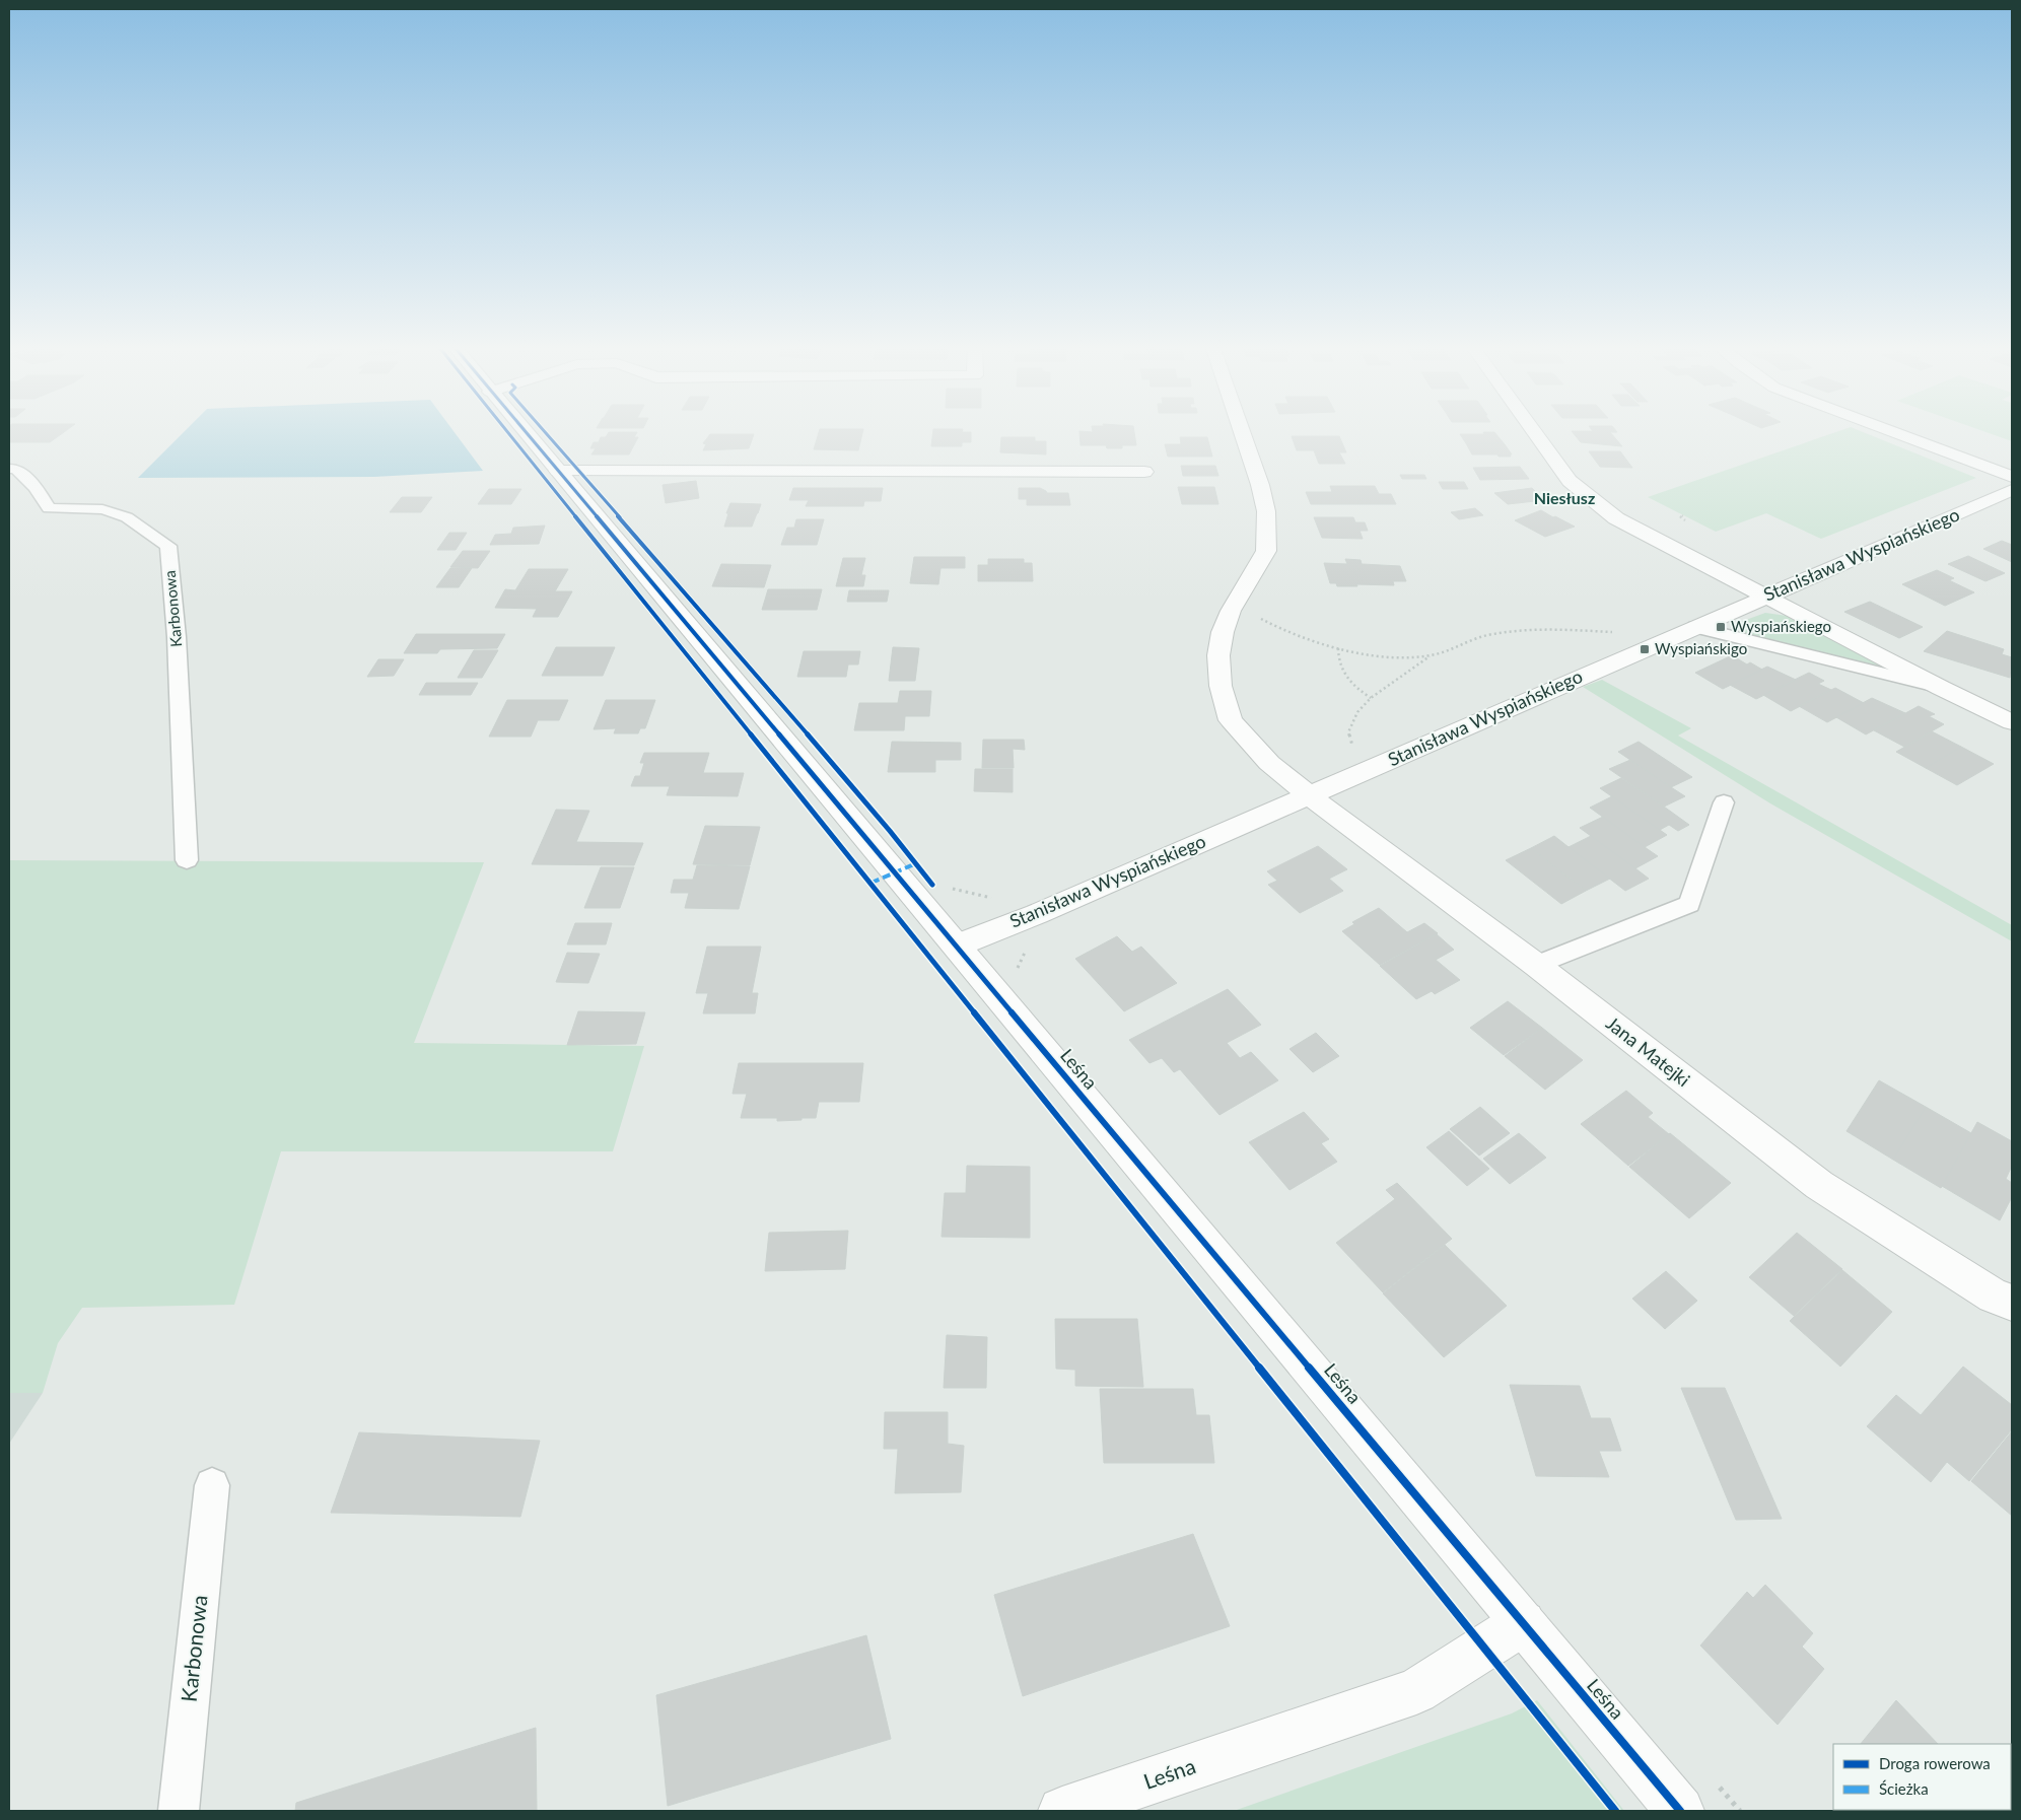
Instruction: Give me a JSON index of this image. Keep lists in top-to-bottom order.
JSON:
{
  "streets": {
    "street": ["Stanisława Wyspiańskiego", "Jana Matejki", "Leśna"],
    "lane": ["Karbonowa"]
  },
  "crossings": [
    ["Stanisława Wyspiańskiego", "Jana Matejki"],
    ["Stanisława Wyspiańskiego", "Leśna"]
  ],
  "districts": ["Niesłusz"],
  "places": {
    "transit": ["Wyspiańskiego", "Wyspiańskigo"]
  },
  "legend": ["Droga rowerowa", "Ścieżka"]
}
